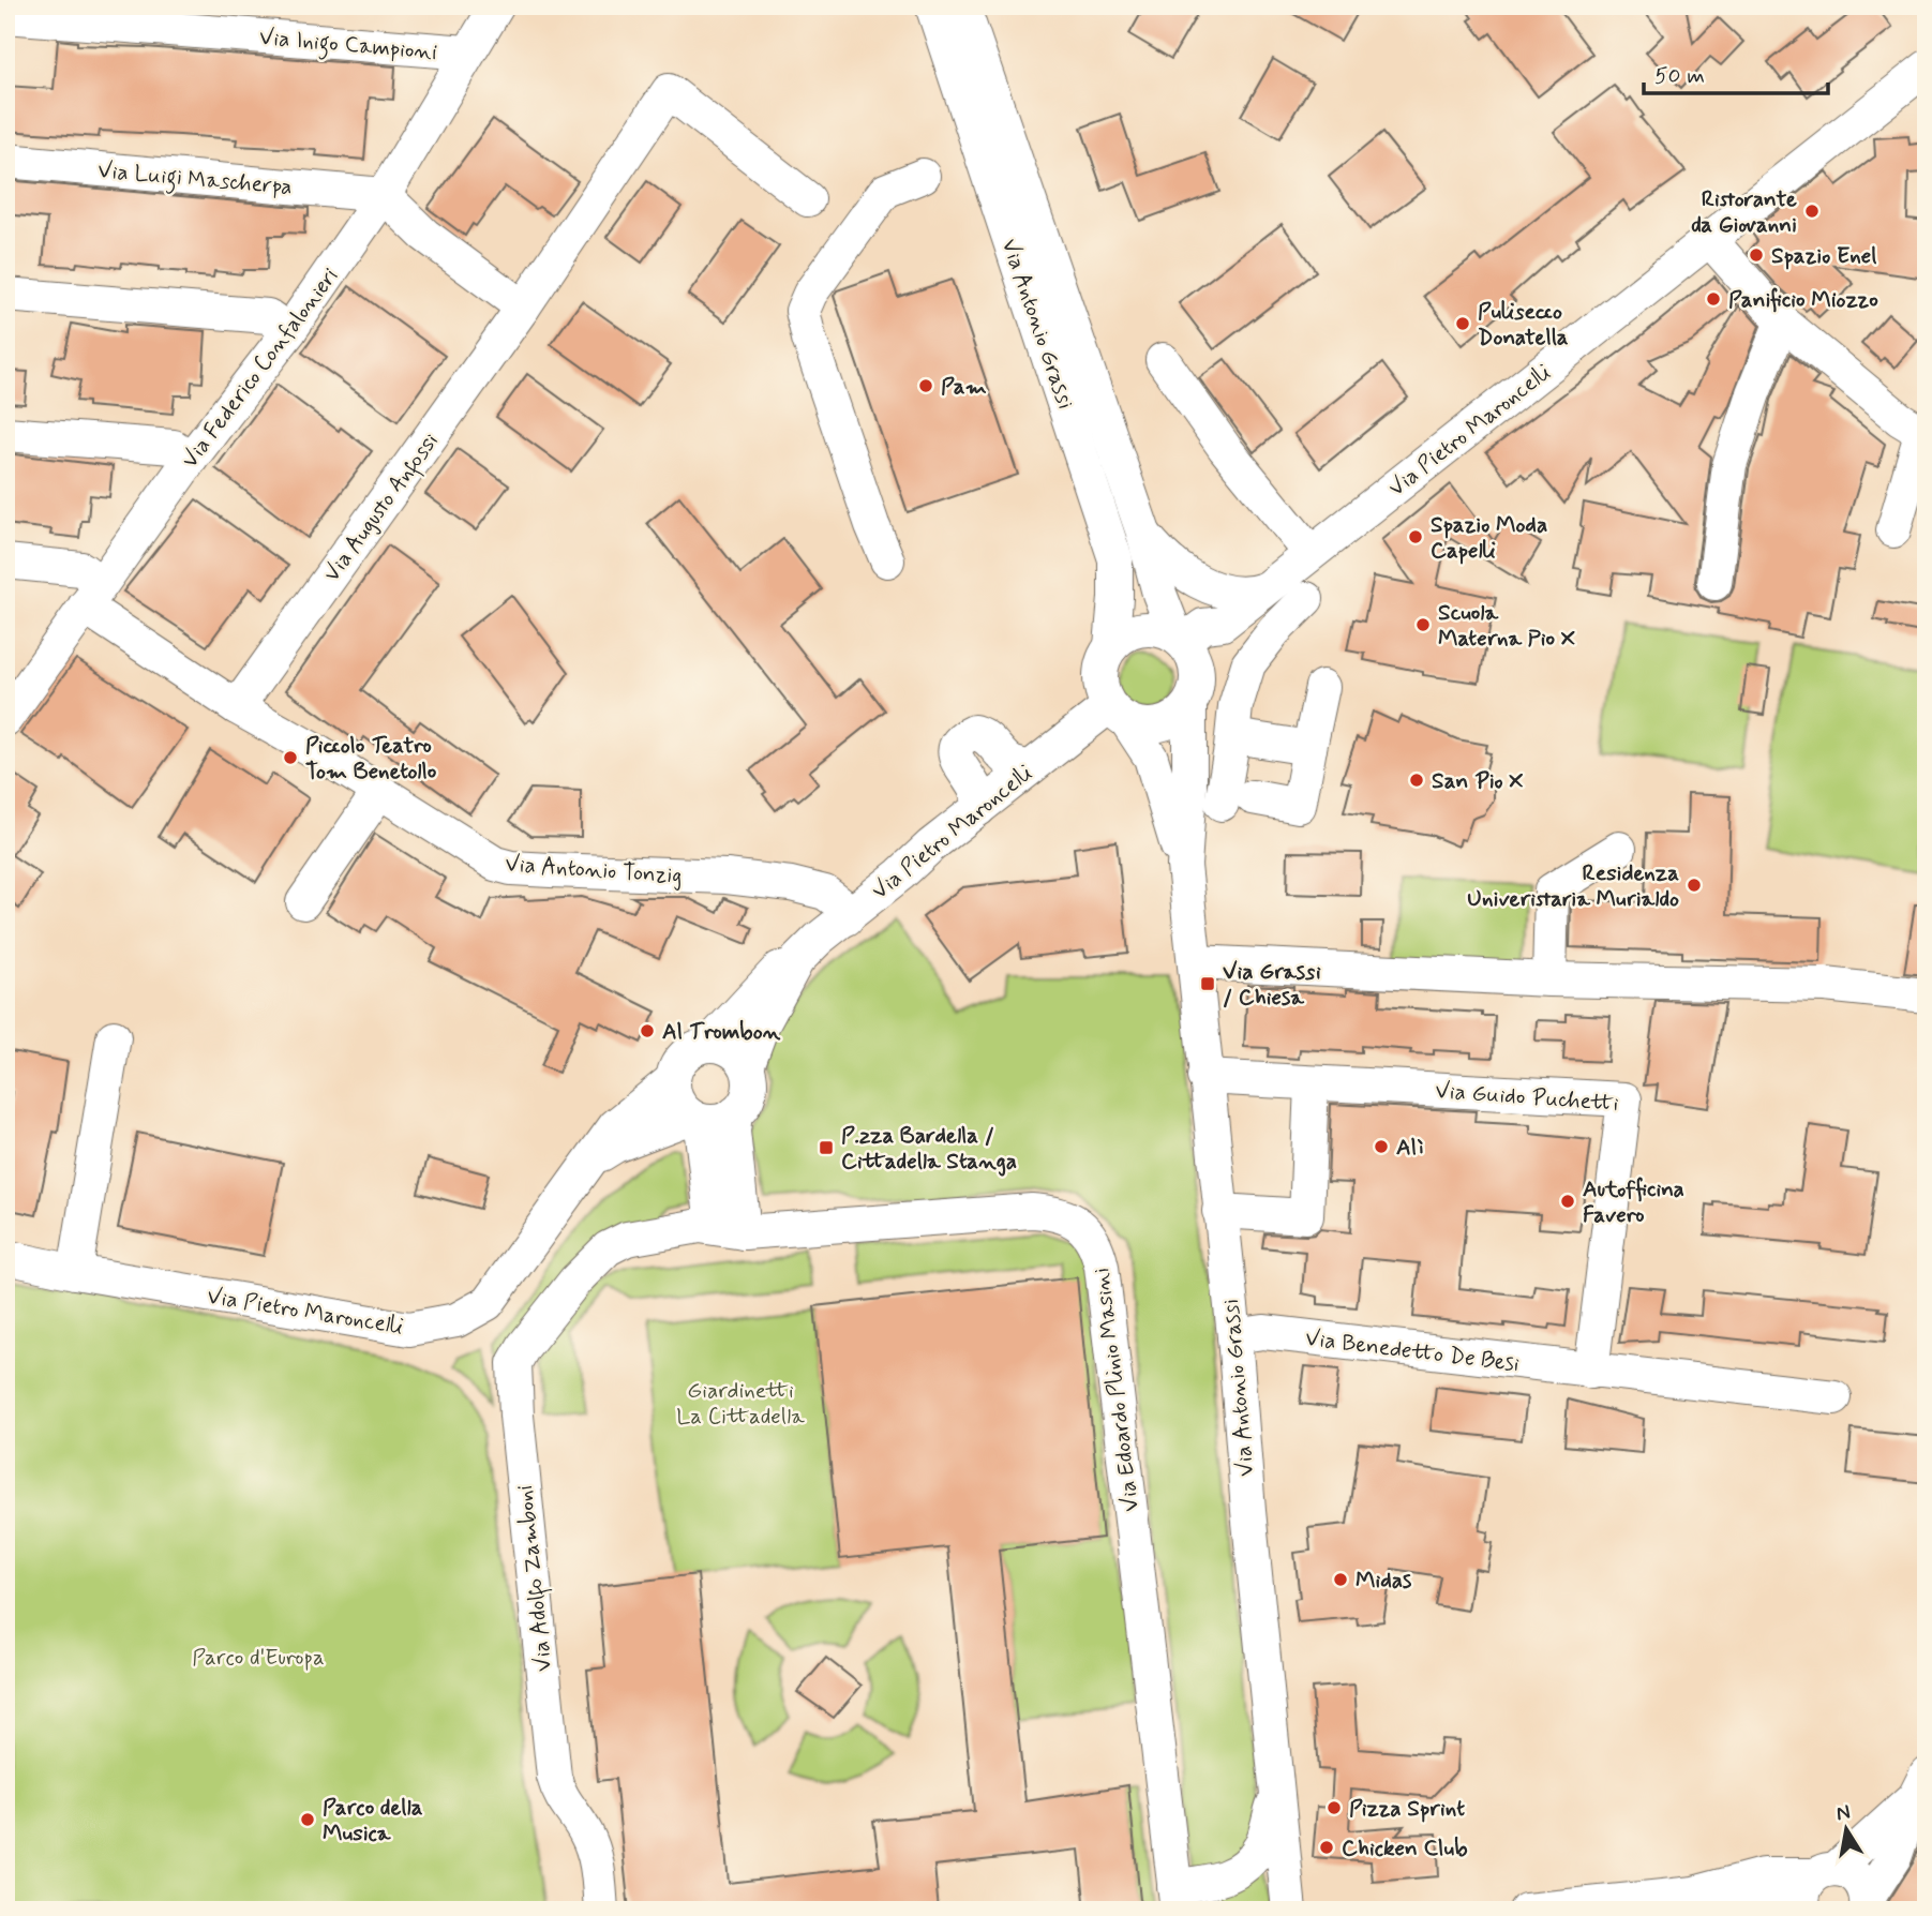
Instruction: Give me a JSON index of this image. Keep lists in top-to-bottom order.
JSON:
{
  "streets": {
    "street": [
      "Via Inigo Campioni",
      "Via Luigi Mascherpa",
      "Via Antonio Grassi",
      "Via Federico Confalonieri",
      "Via Pietro Maroncelli",
      "Via Augusto Anfossi",
      "Via Antonio Tonzig",
      "Via Guido Puchetti",
      "Via Benedetto De Besi",
      "Via Edoardo Plinio Masini",
      "Via Adolfo Zamboni"
    ]
  },
  "crossings": [
    ["Via Inigo Campioni", "Via Federico Confalonieri"],
    ["Via Luigi Mascherpa", "Via Federico Confalonieri"],
    ["Via Antonio Grassi", "Via Pietro Maroncelli"],
    ["Via Antonio Grassi", "Via Guido Puchetti"],
    ["Via Antonio Grassi", "Via Benedetto De Besi"],
    ["Via Antonio Grassi", "Via Edoardo Plinio Masini"],
    ["Via Federico Confalonieri", "Via Antonio Tonzig"],
    ["Via Pietro Maroncelli", "Via Antonio Tonzig"],
    ["Via Augusto Anfossi", "Via Antonio Tonzig"],
    ["Via Guido Puchetti", "Via Benedetto De Besi"],
    ["Via Edoardo Plinio Masini", "Via Adolfo Zamboni"]
  ],
  "parks": ["Giardinetti La Cittadella", "Parco d'Europa"],
  "places": {
    "other": [
      "Ristorante da Giovanni",
      "Spazio Enel",
      "Panificio Miozzo",
      "Pulisecco Donatella",
      "Pam",
      "Spazio Moda Capelli",
      "Scuola Materna Pio X",
      "Piccolo Teatro Tom Benetollo",
      "San Pio X",
      "Residenza Univeristaria Murialdo",
      "Al Trombon",
      "Alì",
      "Autofficina Favero",
      "Midas",
      "Pizza Sprint",
      "Parco della Musica",
      "Chicken Club"
    ],
    "transit": ["Via Grassi / Chiesa", "P.zza Bardella / Cittadella Stanga"]
  },
  "scale_bar": "50 m",
  "north": "top"
}
